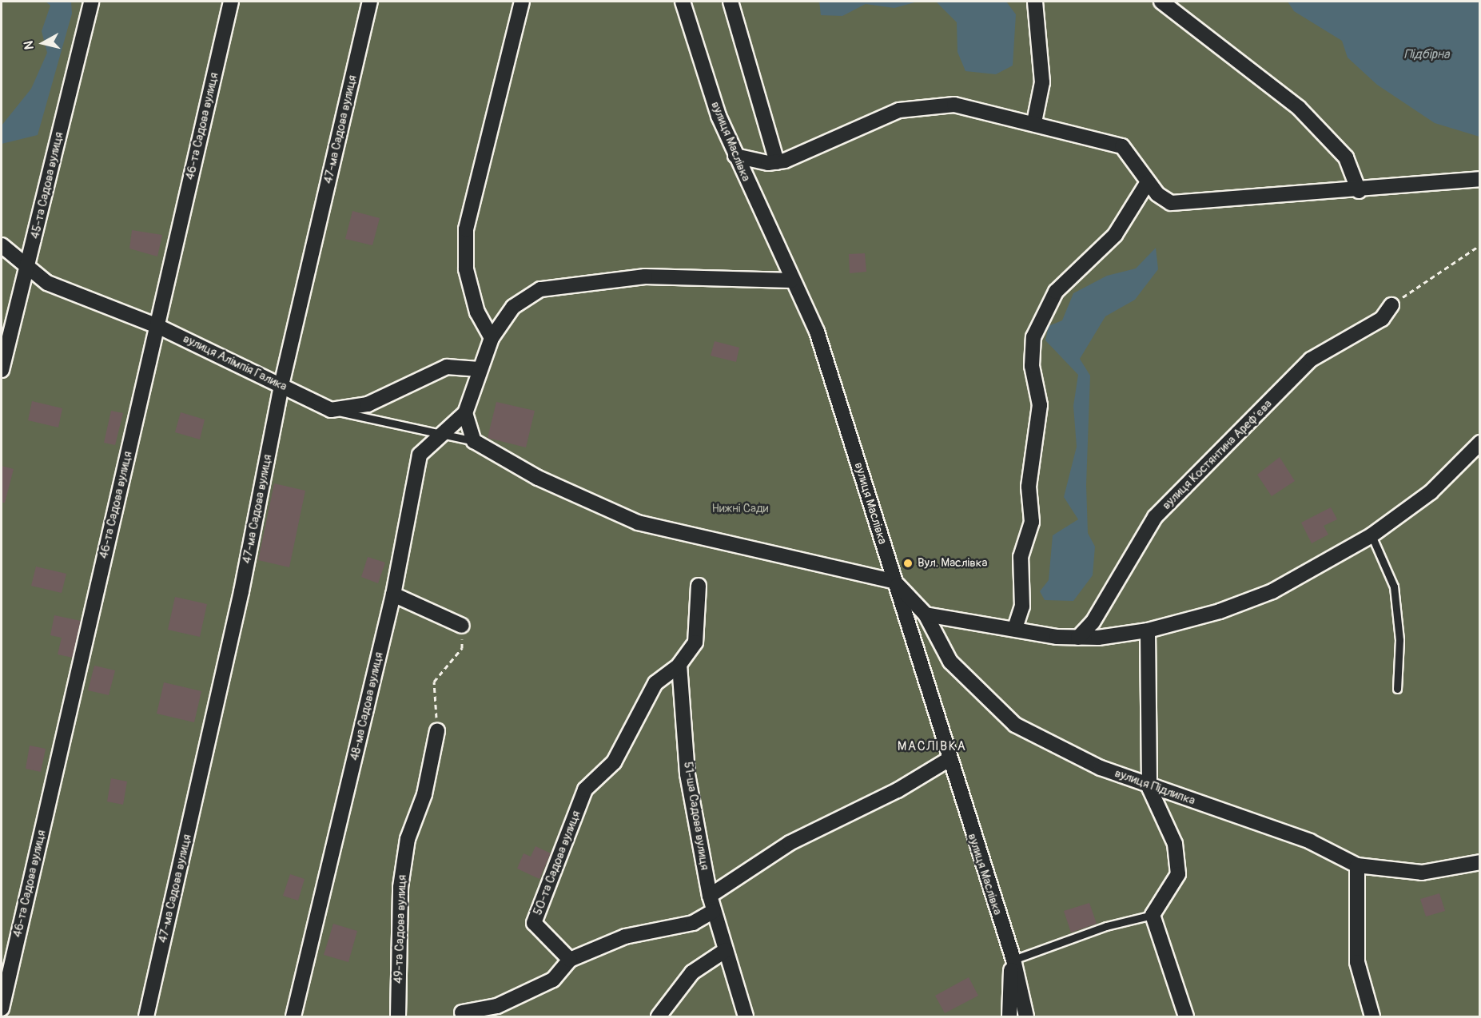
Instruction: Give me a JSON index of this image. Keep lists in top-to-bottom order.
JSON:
{
  "streets": {
    "street": [
      "46-та Садова вулиця",
      "47-ма Садова вулиця",
      "вулиця Маслівка",
      "45-та Садова вулиця",
      "вулиця Алімпія Галика",
      "вулиця Костянтина Арефʼєва",
      "48-ма Садова вулиця",
      "вулиця Підлипка",
      "51-ша Садова вулиця",
      "50-та Садова вулиця",
      "49-та Садова вулиця"
    ]
  },
  "crossings": [
    ["46-та Садова вулиця", "вулиця Алімпія Галика"],
    ["47-ма Садова вулиця", "вулиця Алімпія Галика"],
    ["вулиця Маслівка", "вулиця Підлипка"],
    ["45-та Садова вулиця", "вулиця Алімпія Галика"],
    ["51-ша Садова вулиця", "50-та Садова вулиця"]
  ],
  "districts": ["МАСЛІВКА"],
  "water": ["Підбірна"],
  "parks": ["Нижні Сади"],
  "places": ["Вул. Маслівка"],
  "north": "left"
}
